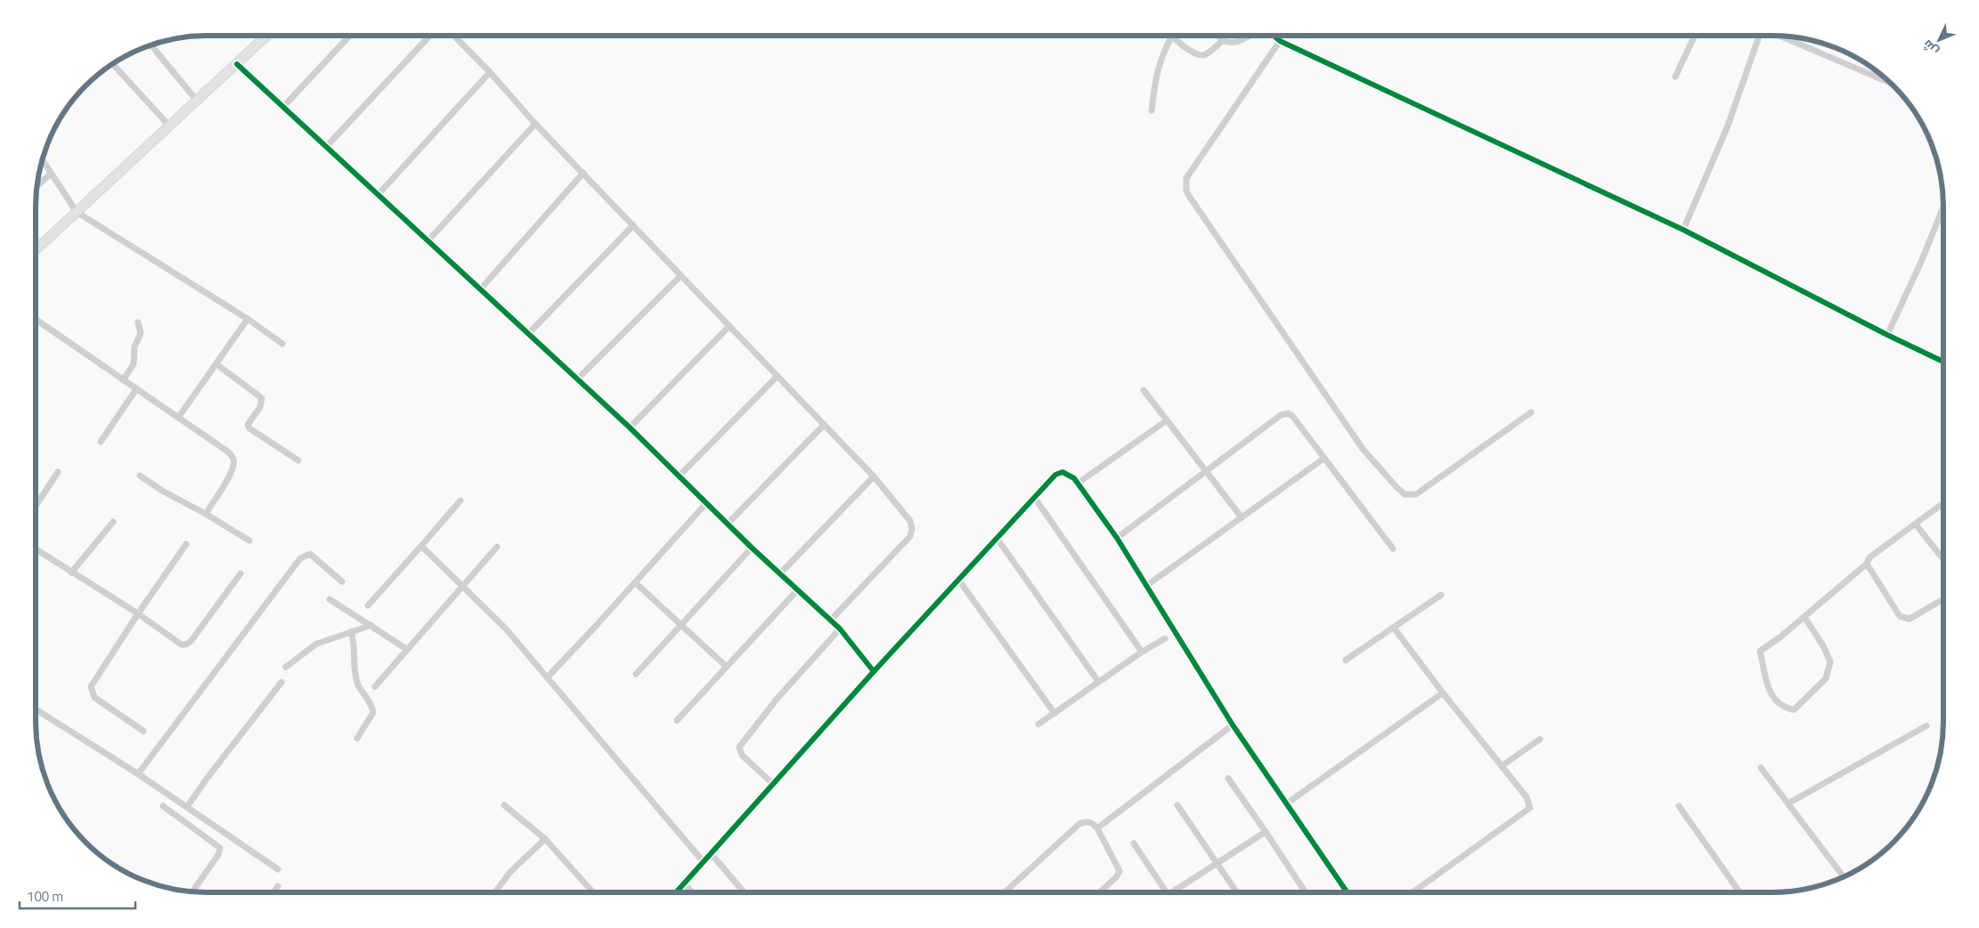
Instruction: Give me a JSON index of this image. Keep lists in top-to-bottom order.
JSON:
{
  "scale_bar": "100 m",
  "north": "bottom left"
}
